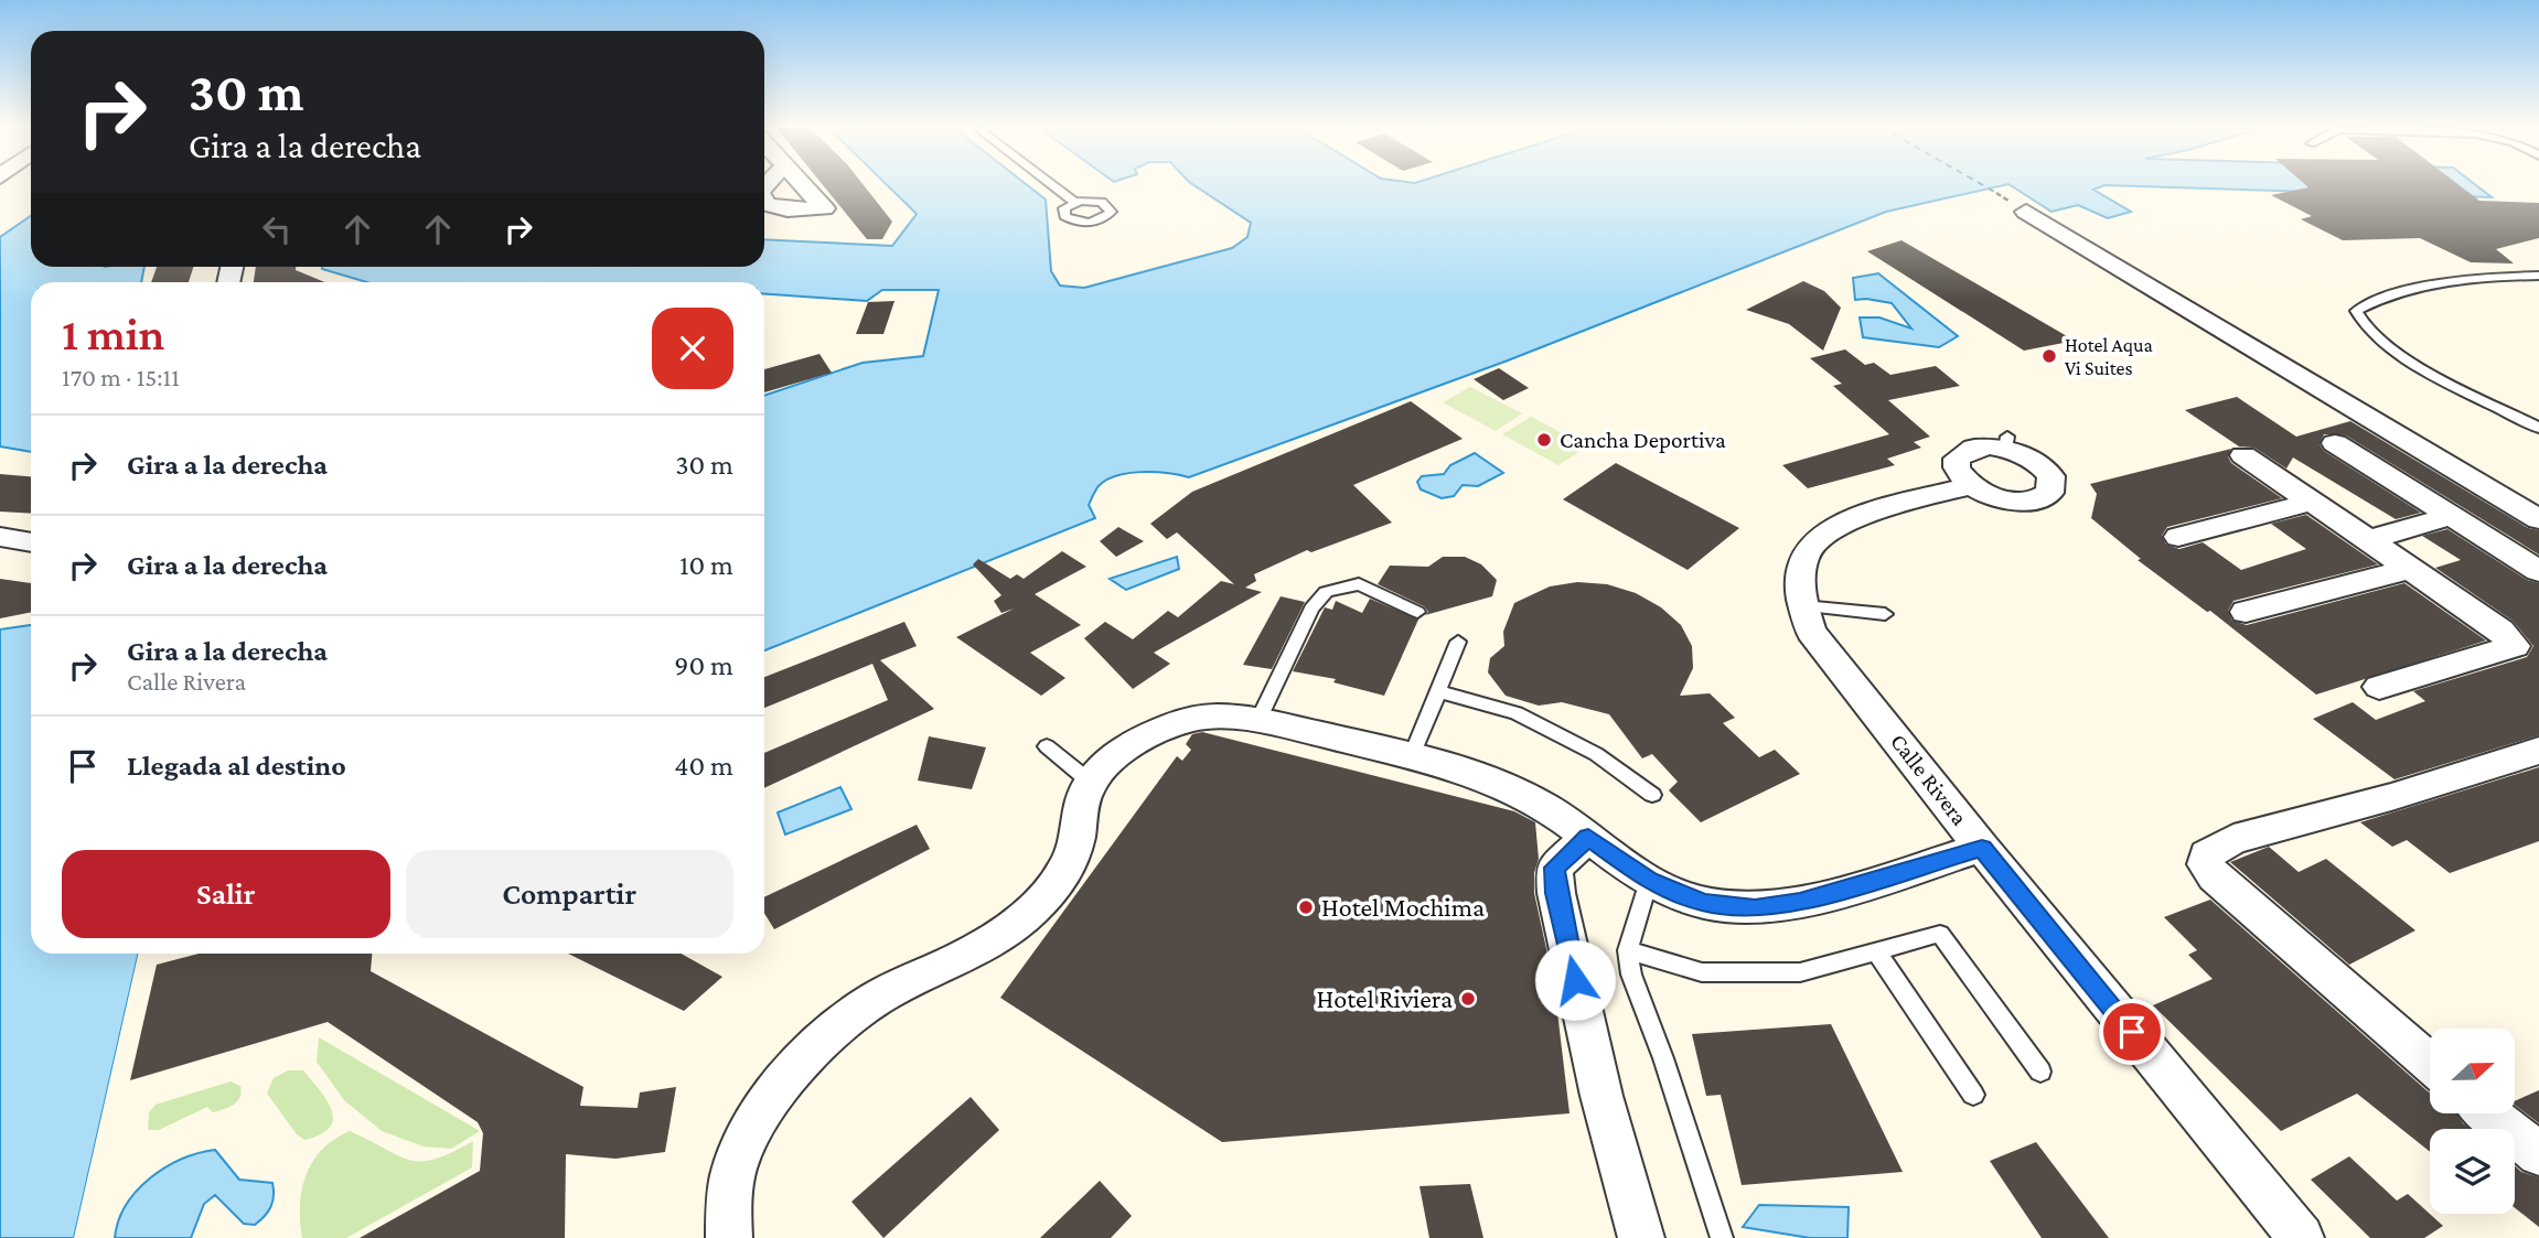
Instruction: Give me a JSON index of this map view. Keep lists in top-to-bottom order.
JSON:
{
  "streets": {
    "street": ["Calle Rivera"]
  },
  "places": [
    "Hotel Aqua Vi Suites",
    "Cancha Deportiva",
    "Hotel Mochima",
    "Hotel Riviera"
  ],
  "north": "right",
  "page": {
    "turn": ["30 m", "Gira a la derecha"],
    "heading": ["1 min", "170 m · 15:11"],
    "list": [
      {
        "name": "Gira a la derecha",
        "value": "30 m"
      },
      {
        "name": "Gira a la derecha",
        "value": "10 m"
      },
      {
        "name": "Gira a la derecha",
        "note": "Calle Rivera",
        "value": "90 m"
      },
      {
        "name": "Llegada al destino",
        "value": "40 m"
      }
    ],
    "buttons": ["Salir", "Compartir"]
  }
}
